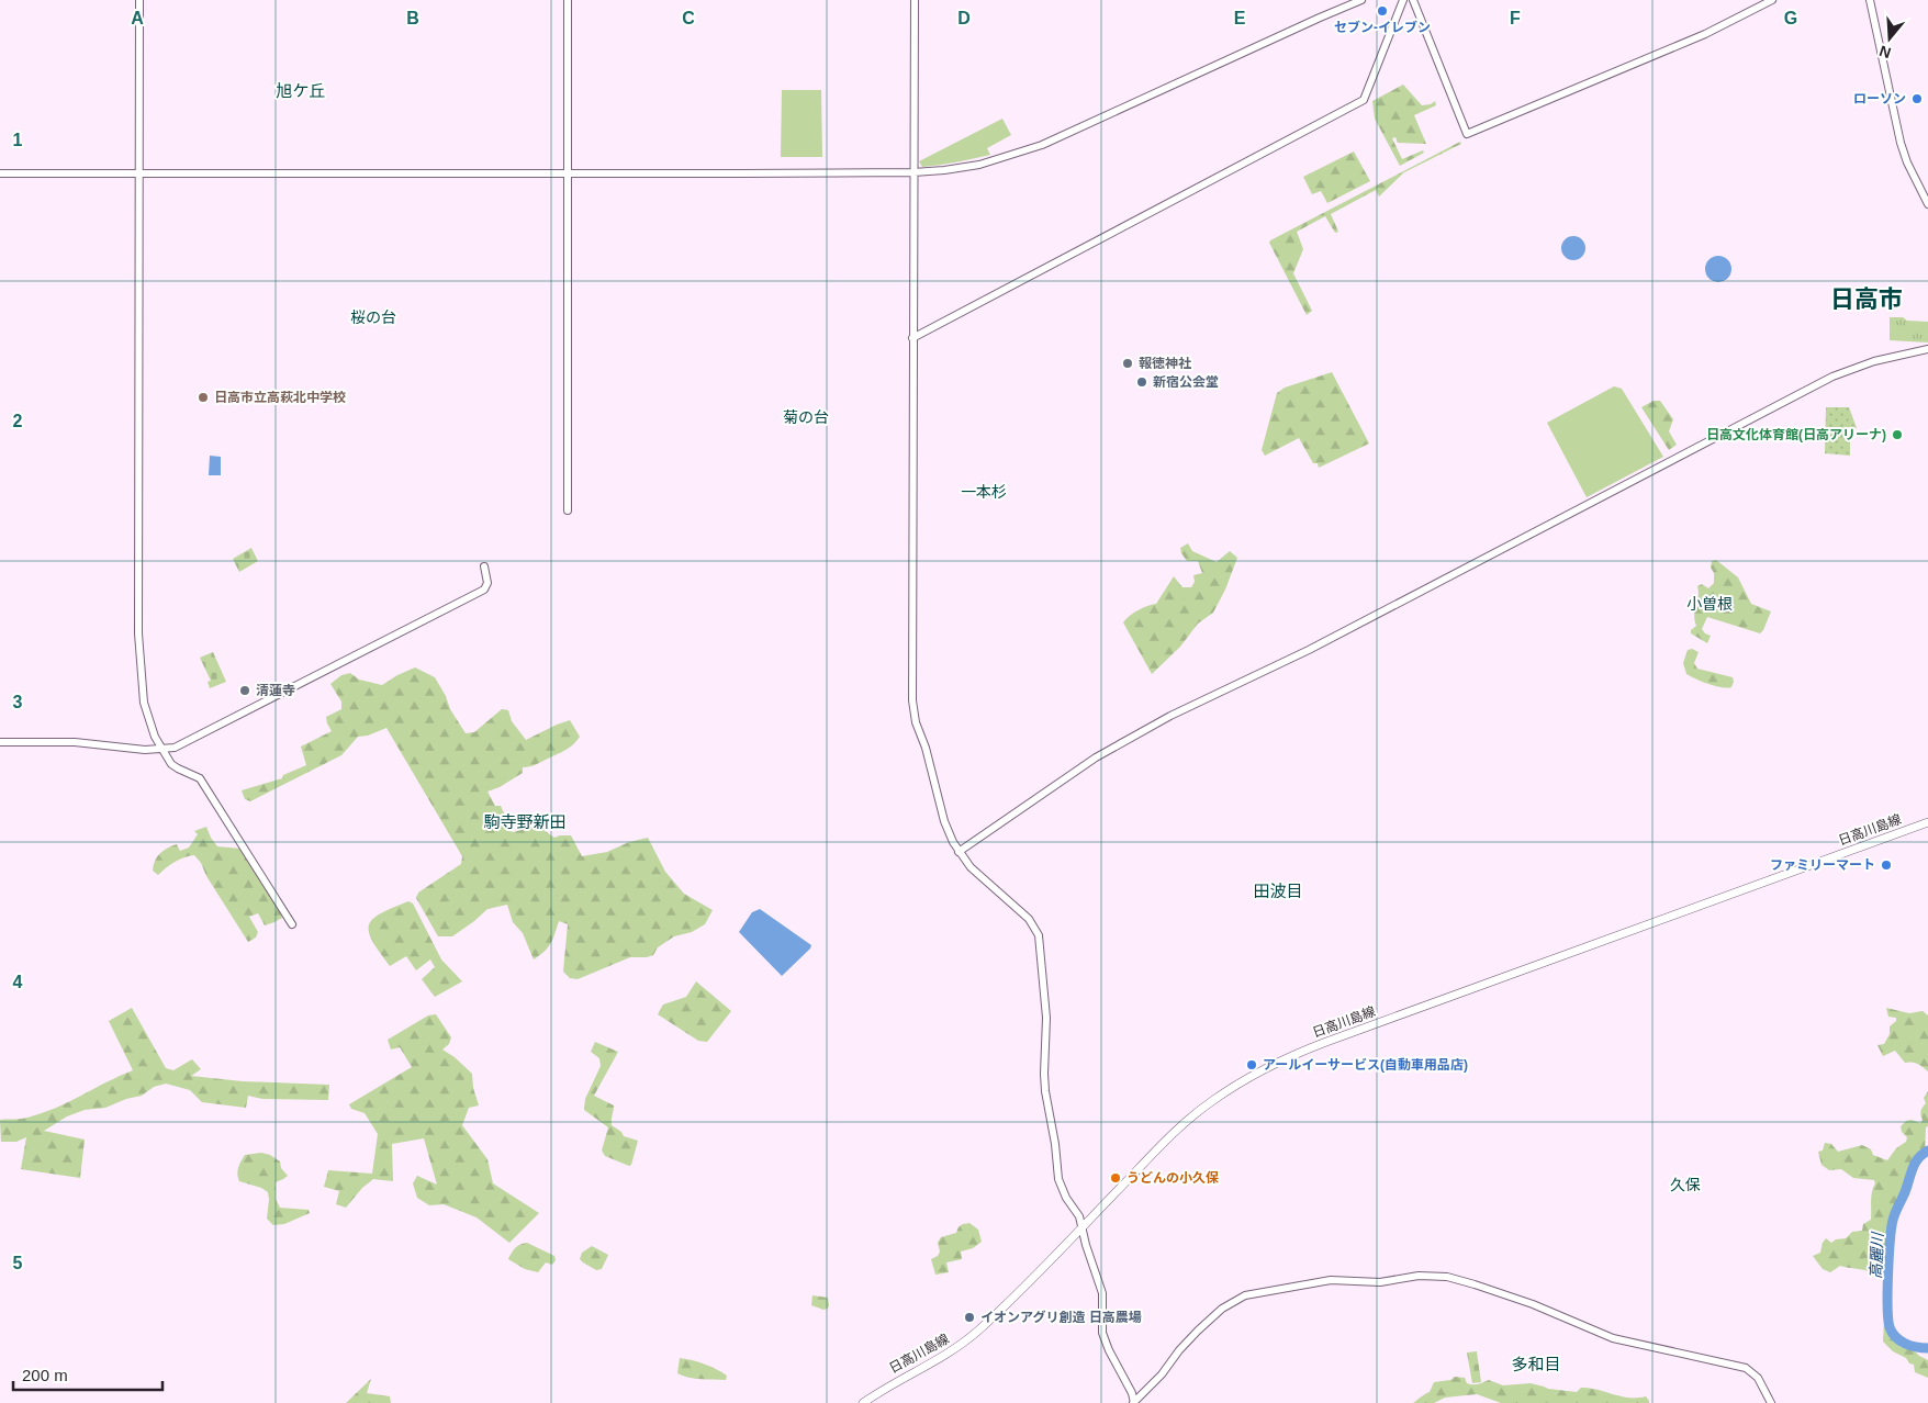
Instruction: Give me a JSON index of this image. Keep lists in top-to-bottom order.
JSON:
{
  "streets": {
    "main road": ["日高川島線"]
  },
  "districts": [
    "旭ケ丘",
    "日高市",
    "桜の台",
    "菊の台",
    "一本杉",
    "小曽根",
    "駒寺野新田",
    "田波目",
    "久保",
    "多和目"
  ],
  "water": ["高麗川"],
  "places": [
    "セブン-イレブン",
    "ローソン",
    "報徳神社",
    "新宿公会堂",
    "日高市立高萩北中学校",
    "日高文化体育館(日高アリーナ)",
    "清蓮寺",
    "ファミリーマート",
    "アールイーサービス(自動車用品店)",
    "うどんの小久保",
    "イオンアグリ創造 日高農場"
  ],
  "scale_bar": "200 m",
  "north": "bottom",
  "grid": {
    "columns": [
      "A",
      "B",
      "C",
      "D",
      "E",
      "F",
      "G"
    ],
    "rows": [
      "1",
      "2",
      "3",
      "4",
      "5"
    ]
  }
}
